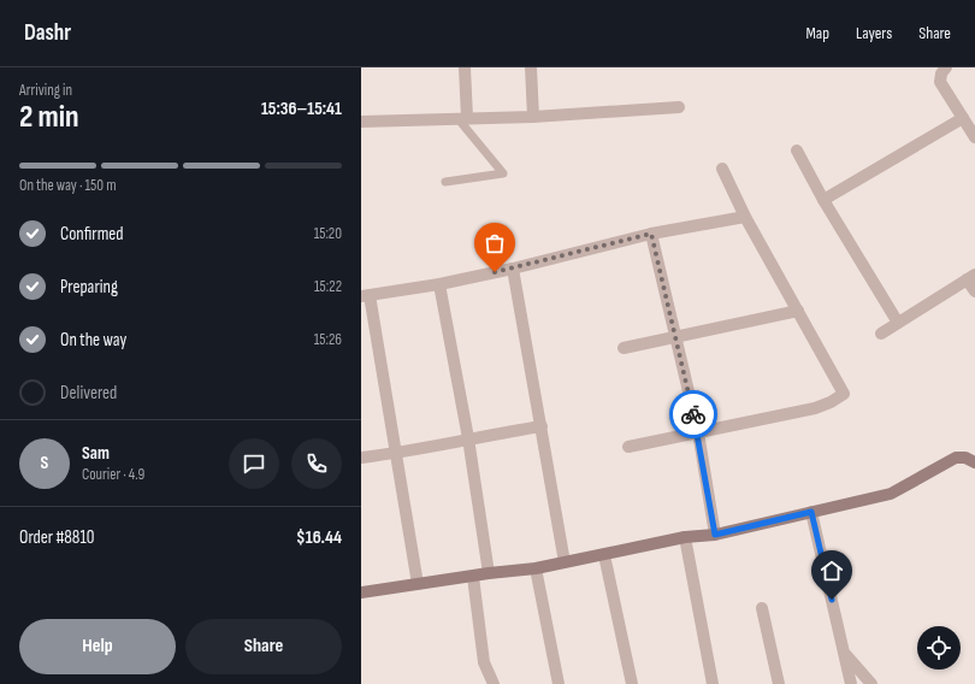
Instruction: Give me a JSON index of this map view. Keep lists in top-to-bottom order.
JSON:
{
  "page": {
    "header": "Dashr",
    "nav": ["Map", "Layers", "Share"],
    "heading": ["2 min", "Arriving in", "15:36–15:41"],
    "panel": [
      "Sam",
      "Courier · 4.9",
      "Order #8810",
      "$16.44"
    ],
    "bar": "On the way · 150 m",
    "list": [
      ["Confirmed", "15:20"],
      ["Preparing", "15:22"],
      ["On the way", "15:26"],
      "Delivered"
    ],
    "round": "S",
    "buttons": ["Help", "Share"]
  }
}
